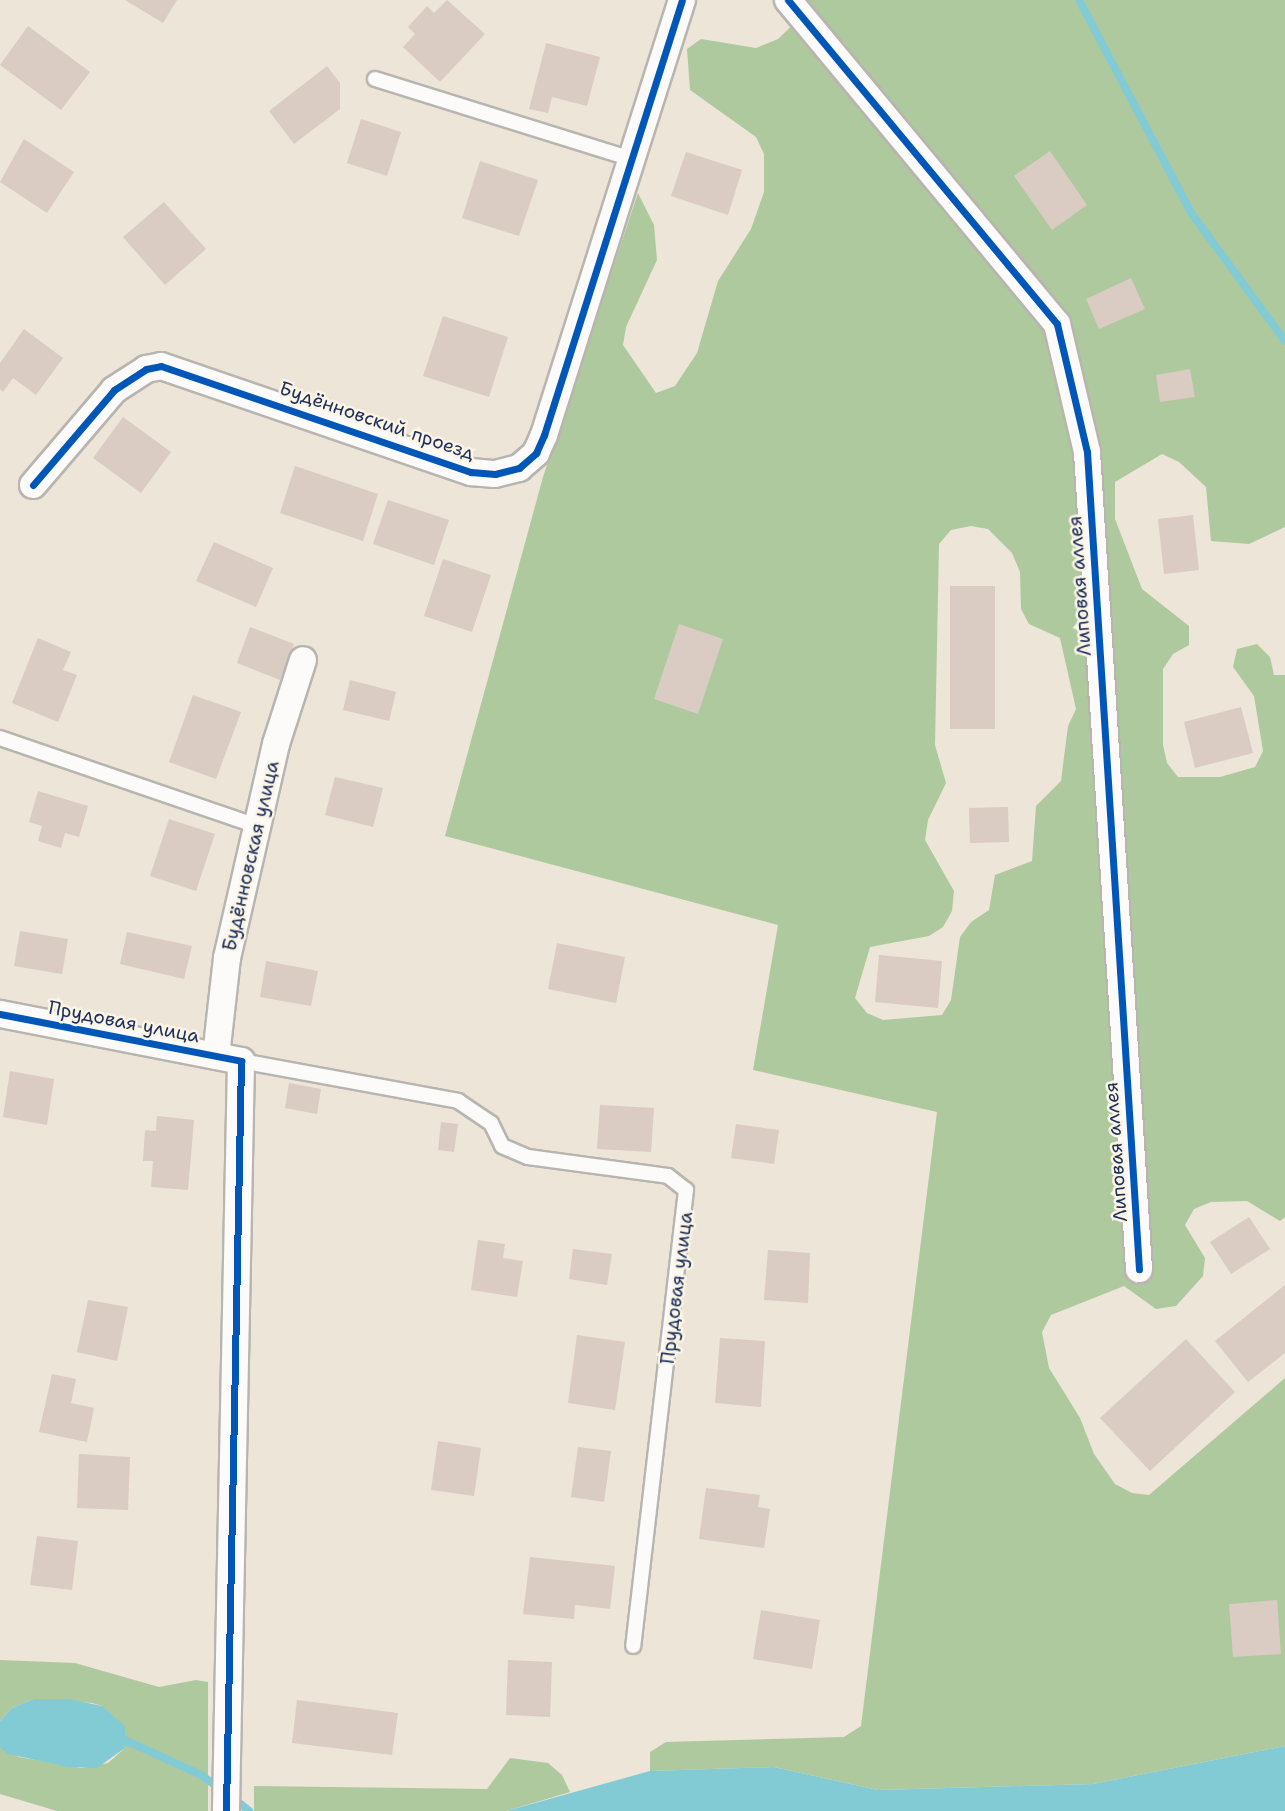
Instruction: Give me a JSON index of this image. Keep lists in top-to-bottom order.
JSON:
{
  "streets": {
    "street": [
      "Будённовский проезд",
      "Липовая аллея",
      "Будённовская улица",
      "Прудовая улица"
    ]
  },
  "crossings": [
    ["Будённовская улица", "Прудовая улица"]
  ]
}
